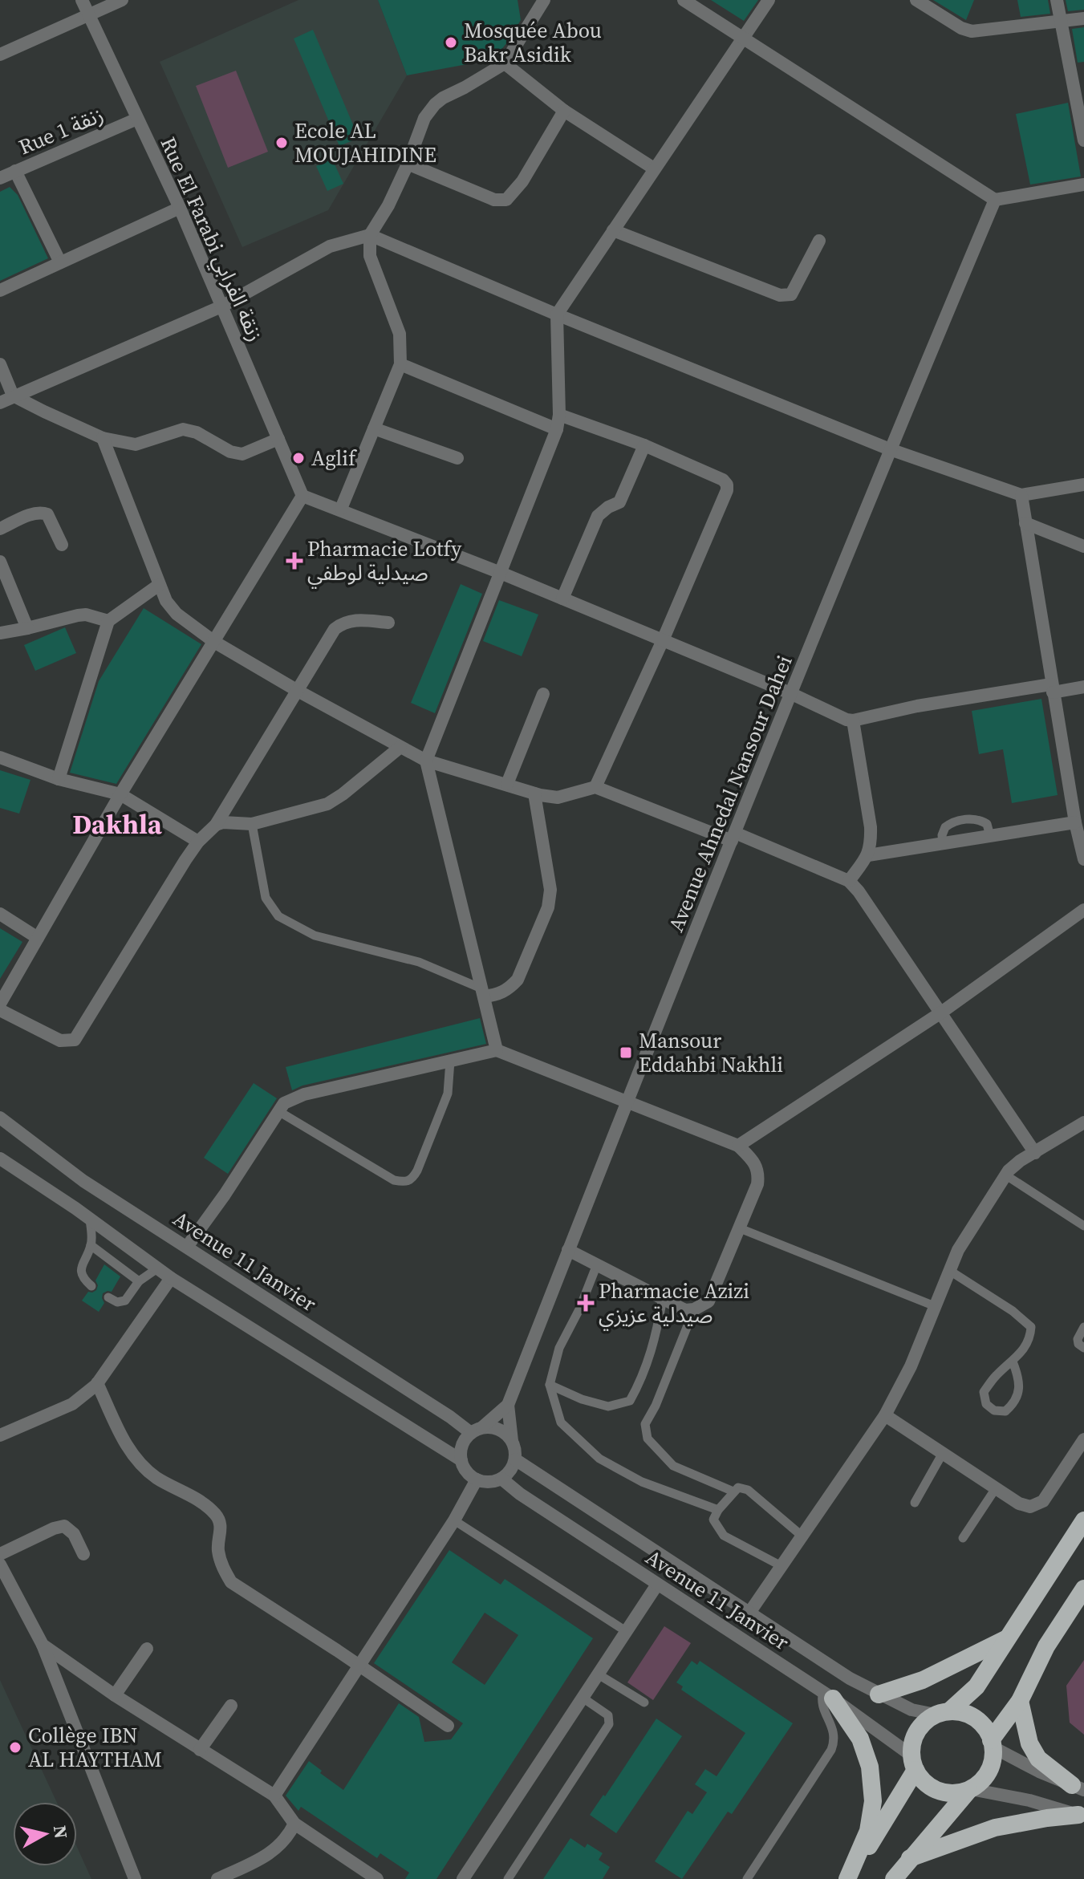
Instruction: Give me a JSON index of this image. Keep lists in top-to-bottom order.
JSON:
{
  "streets": {
    "street": [
      "Rue 1 زنقة",
      "Rue El Farabi زنقة الفرابي",
      "Avenue Ahnedal Nansour Dahei",
      "Avenue 11 Janvier"
    ]
  },
  "crossings": [
    ["Rue 1 زنقة", "Rue El Farabi زنقة الفرابي"],
    ["Avenue Ahnedal Nansour Dahei", "Avenue 11 Janvier"]
  ],
  "districts": ["Dakhla"],
  "places": {
    "other": [
      "Mosquée Abou Bakr Asidik",
      "Ecole AL MOUJAHIDINE",
      "Aglif",
      "Collège IBN AL HAYTHAM"
    ],
    "health": ["Pharmacie Lotfy صيدلية لوطفي", "Pharmacie Azizi صيدلية عزيزي"],
    "transit": ["Mansour Eddahbi Nakhli"]
  },
  "north": "right"
}
